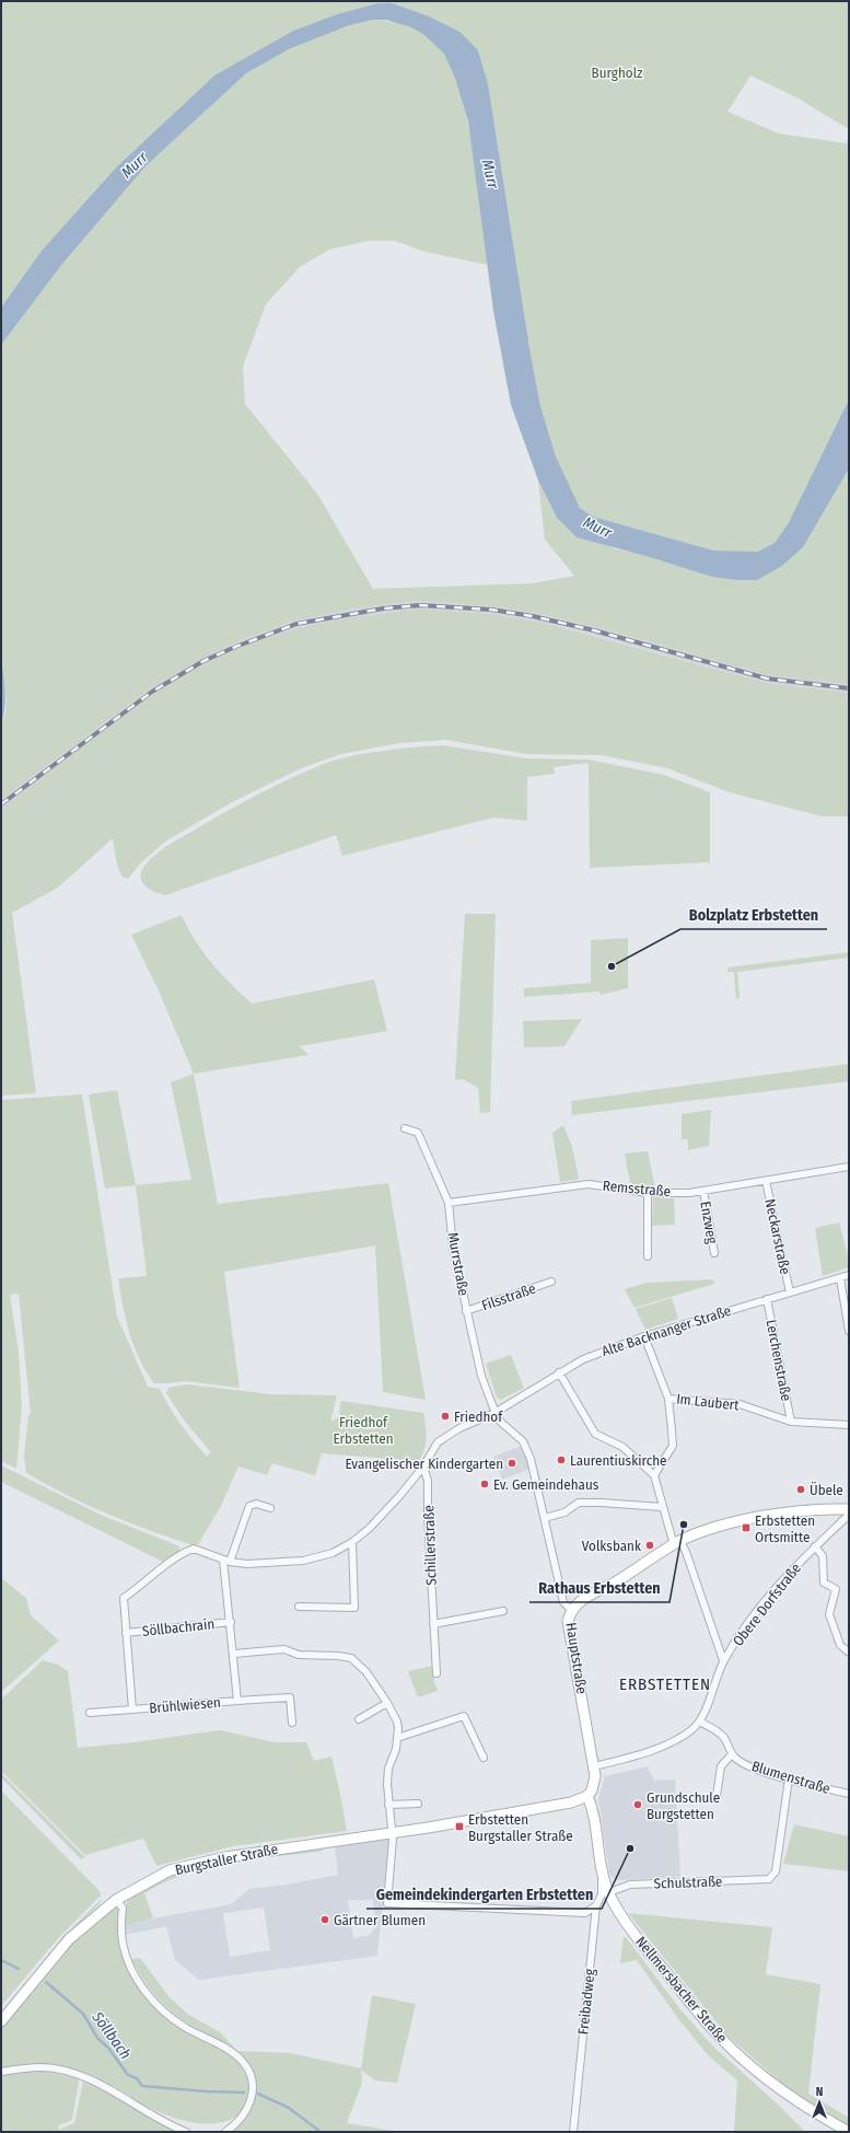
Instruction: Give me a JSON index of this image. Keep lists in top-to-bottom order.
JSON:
{
  "streets": {
    "street": [
      "Remsstraße",
      "Enzweg",
      "Neckarstraße",
      "Murrstraße",
      "Filsstraße",
      "Alte Backnanger Straße",
      "Lerchenstraße",
      "Im Laubert",
      "Schillerstraße",
      "Obere Dorfstraße",
      "Söllbachrain",
      "Hauptstraße",
      "Brühlwiesen",
      "Blumenstraße",
      "Burgstaller Straße",
      "Schulstraße",
      "Nellmersbacher Straße",
      "Freibadweg"
    ]
  },
  "crossings": [
    ["Remsstraße", "Enzweg"],
    ["Remsstraße", "Neckarstraße"],
    ["Remsstraße", "Murrstraße"],
    ["Neckarstraße", "Alte Backnanger Straße"],
    ["Murrstraße", "Filsstraße"],
    ["Murrstraße", "Alte Backnanger Straße"],
    ["Alte Backnanger Straße", "Lerchenstraße"],
    ["Alte Backnanger Straße", "Schillerstraße"],
    ["Lerchenstraße", "Im Laubert"],
    ["Obere Dorfstraße", "Hauptstraße"],
    ["Obere Dorfstraße", "Blumenstraße"],
    ["Söllbachrain", "Brühlwiesen"],
    ["Hauptstraße", "Burgstaller Straße"],
    ["Hauptstraße", "Nellmersbacher Straße"],
    ["Blumenstraße", "Schulstraße"],
    ["Burgstaller Straße", "Nellmersbacher Straße"],
    ["Schulstraße", "Nellmersbacher Straße"],
    ["Nellmersbacher Straße", "Freibadweg"]
  ],
  "districts": ["ERBSTETTEN"],
  "water": ["Murr", "Söllbach"],
  "parks": ["Burgholz", "Friedhof Erbstetten"],
  "places": {
    "other": [
      "Bolzplatz Erbstetten",
      "Friedhof",
      "Laurentiuskirche",
      "Evangelischer Kindergarten",
      "Ev. Gemeindehaus",
      "Übele",
      "Rathaus Erbstetten",
      "Volksbank",
      "Grundschule Burgstetten",
      "Gemeindekindergarten Erbstetten",
      "Gärtner Blumen"
    ],
    "transit": ["Erbstetten Ortsmitte", "Erbstetten Burgstaller Straße"]
  },
  "north": "top"
}
